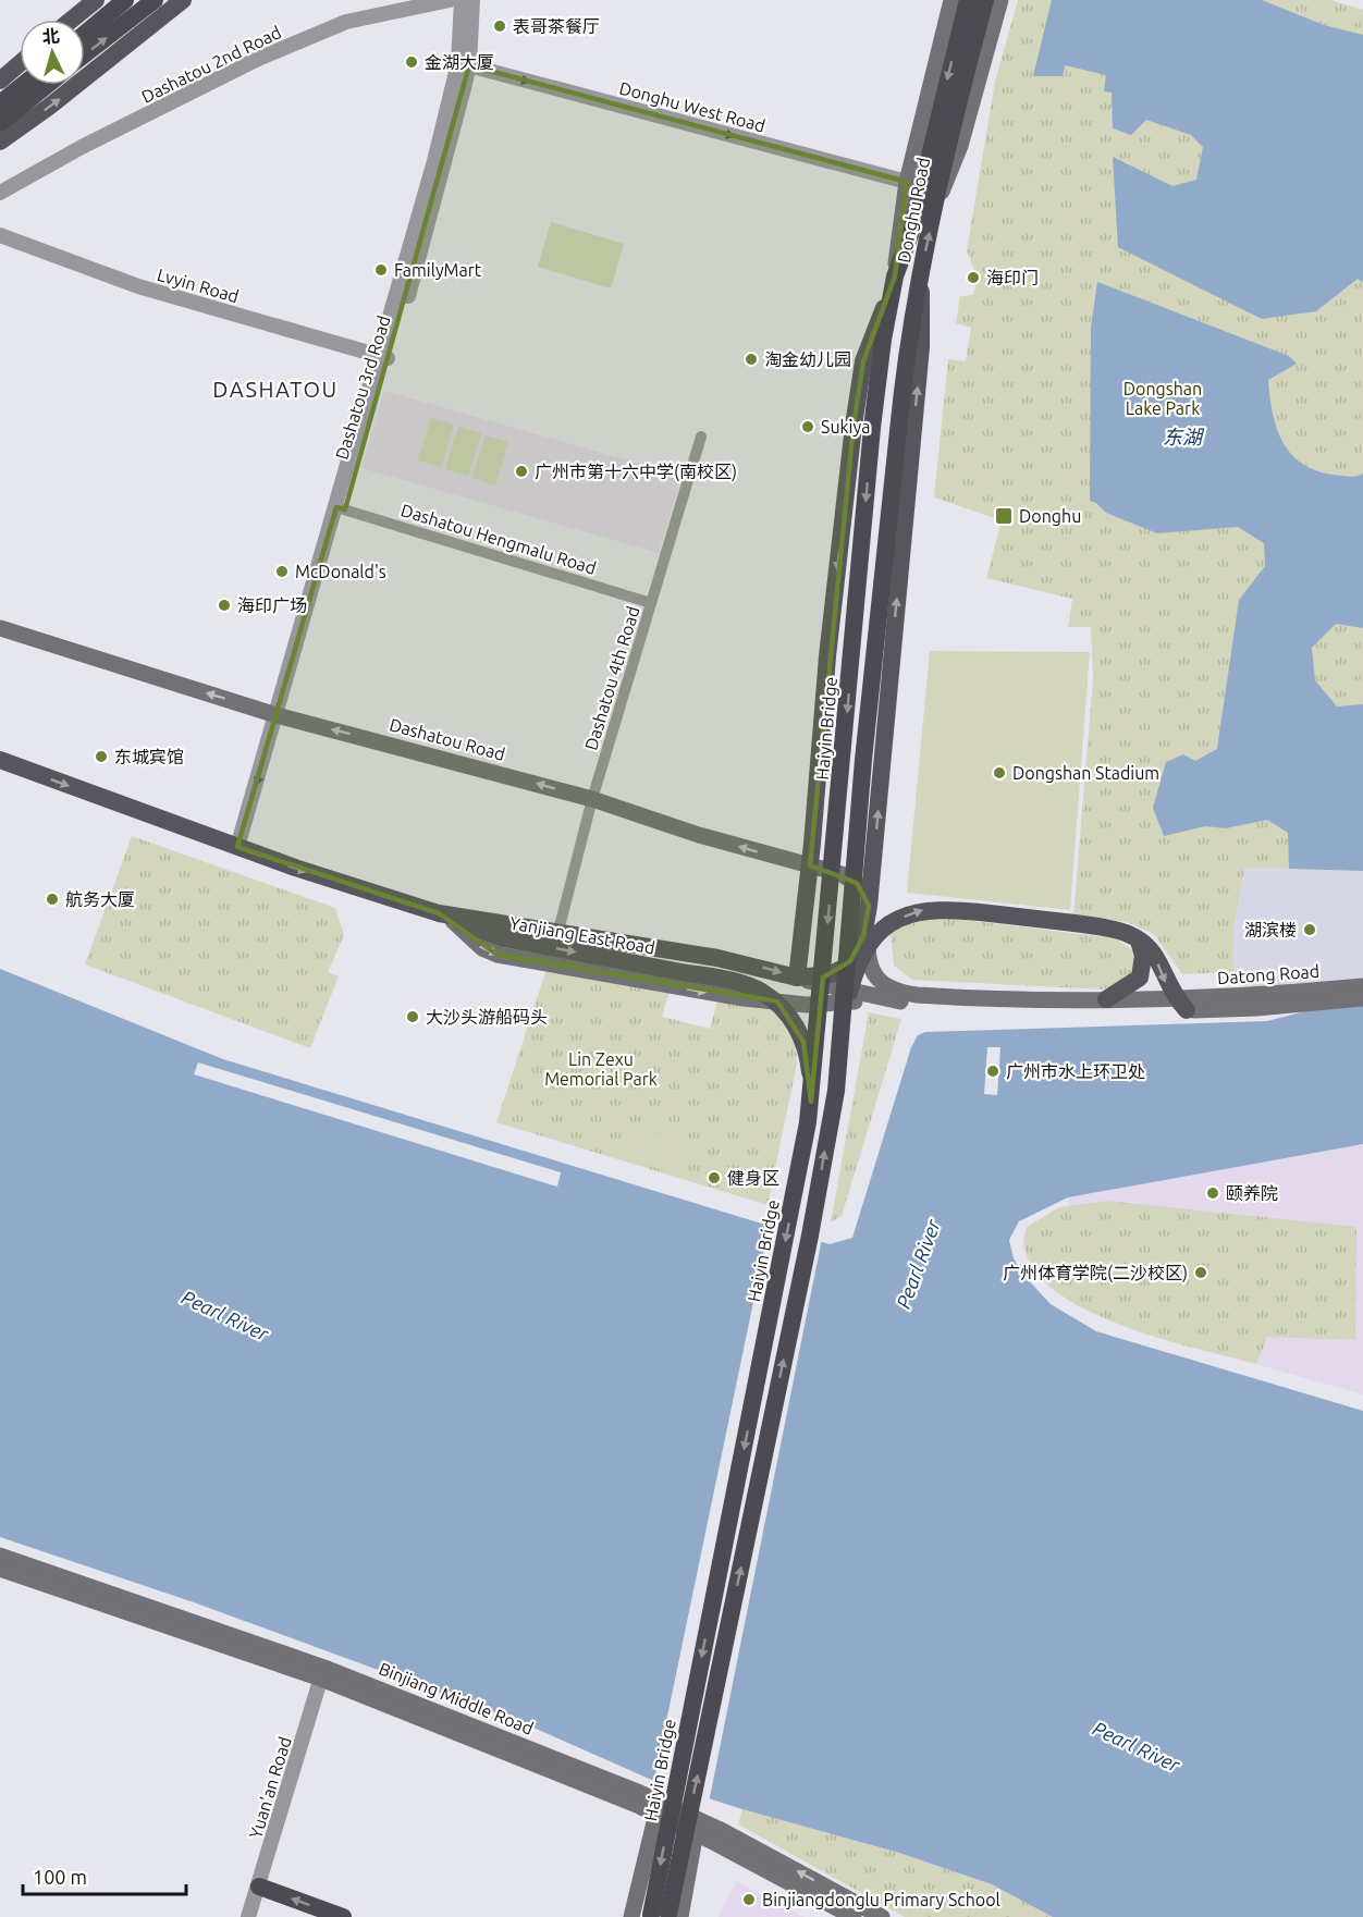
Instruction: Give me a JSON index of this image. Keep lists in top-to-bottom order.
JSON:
{
  "streets": {
    "highway": ["Donghu Road", "Haiyin Bridge"],
    "main road": [
      "Dashatou Road",
      "Yanjiang East Road",
      "Datong Road",
      "Binjiang Middle Road"
    ],
    "street": [
      "Dashatou 2nd Road",
      "Donghu West Road",
      "Lvyin Road",
      "Dashatou 3rd Road",
      "Dashatou Hengmalu Road",
      "Dashatou 4th Road",
      "Yuan'an Road"
    ]
  },
  "crossings": [
    ["Donghu West Road", "Dashatou 3rd Road"],
    ["Donghu Road", "Haiyin Bridge"],
    ["Lvyin Road", "Dashatou 3rd Road"],
    ["Dashatou 3rd Road", "Dashatou Hengmalu Road"],
    ["Dashatou 3rd Road", "Dashatou Road"],
    ["Dashatou 3rd Road", "Yanjiang East Road"],
    ["Dashatou Hengmalu Road", "Dashatou 4th Road"],
    ["Dashatou 4th Road", "Dashatou Road"],
    ["Dashatou 4th Road", "Yanjiang East Road"],
    ["Yanjiang East Road", "Datong Road"],
    ["Binjiang Middle Road", "Yuan'an Road"]
  ],
  "one_way": ["Donghu West Road", "Dashatou Road"],
  "districts": ["DASHATOU"],
  "water": ["东湖", "Pearl River"],
  "parks": ["Dongshan Lake Park", "Lin Zexu Memorial Park"],
  "places": {
    "other": [
      "表哥茶餐厅",
      "金湖大厦",
      "FamilyMart",
      "海印门",
      "淘金幼儿园",
      "Sukiya",
      "广州市第十六中学(南校区)",
      "McDonald's",
      "海印广场",
      "东城宾馆",
      "Dongshan Stadium",
      "航务大厦",
      "湖滨楼",
      "大沙头游船码头",
      "广州市水上环卫处",
      "健身区",
      "颐养院",
      "广州体育学院(二沙校区)",
      "Binjiangdonglu Primary School"
    ],
    "transit": ["Donghu"]
  },
  "scale_bar": "100 m",
  "north": "top"
}
